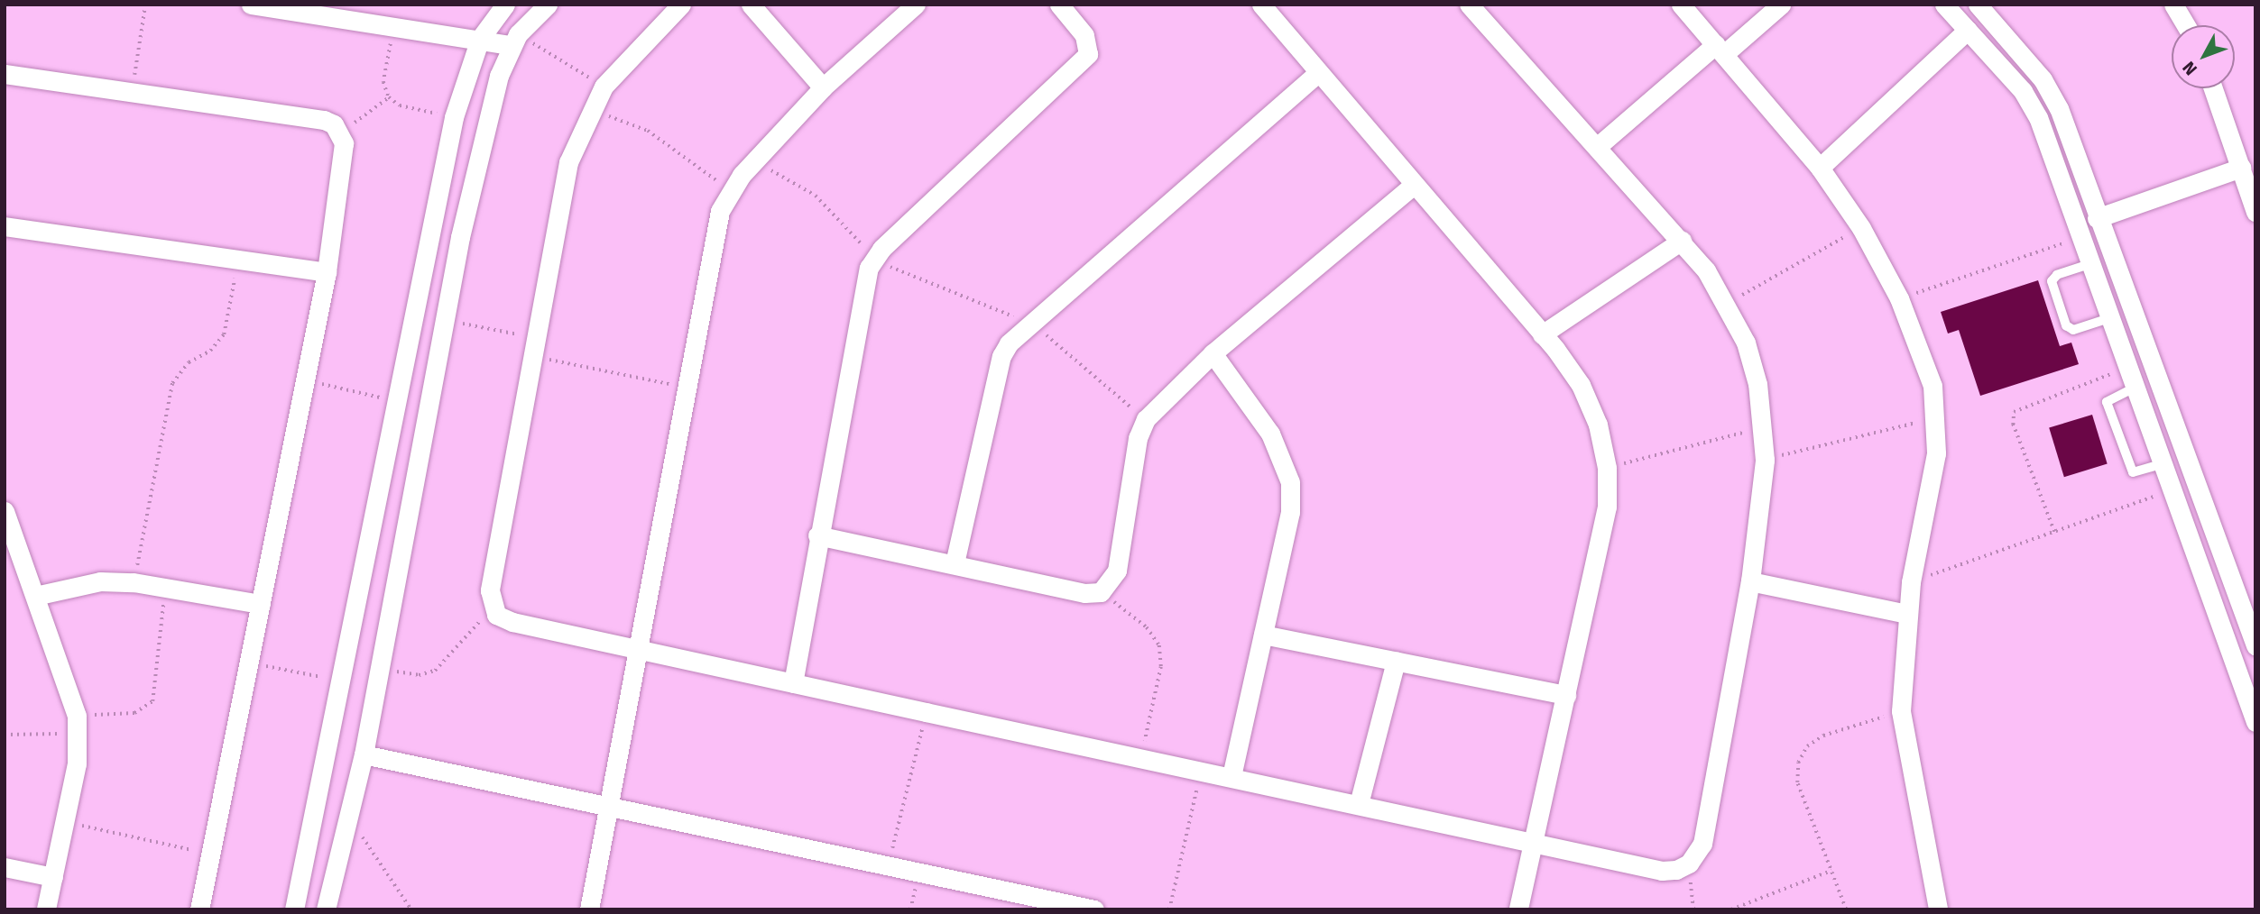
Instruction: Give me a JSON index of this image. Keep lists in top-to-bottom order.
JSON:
{
  "north": "bottom left"
}
